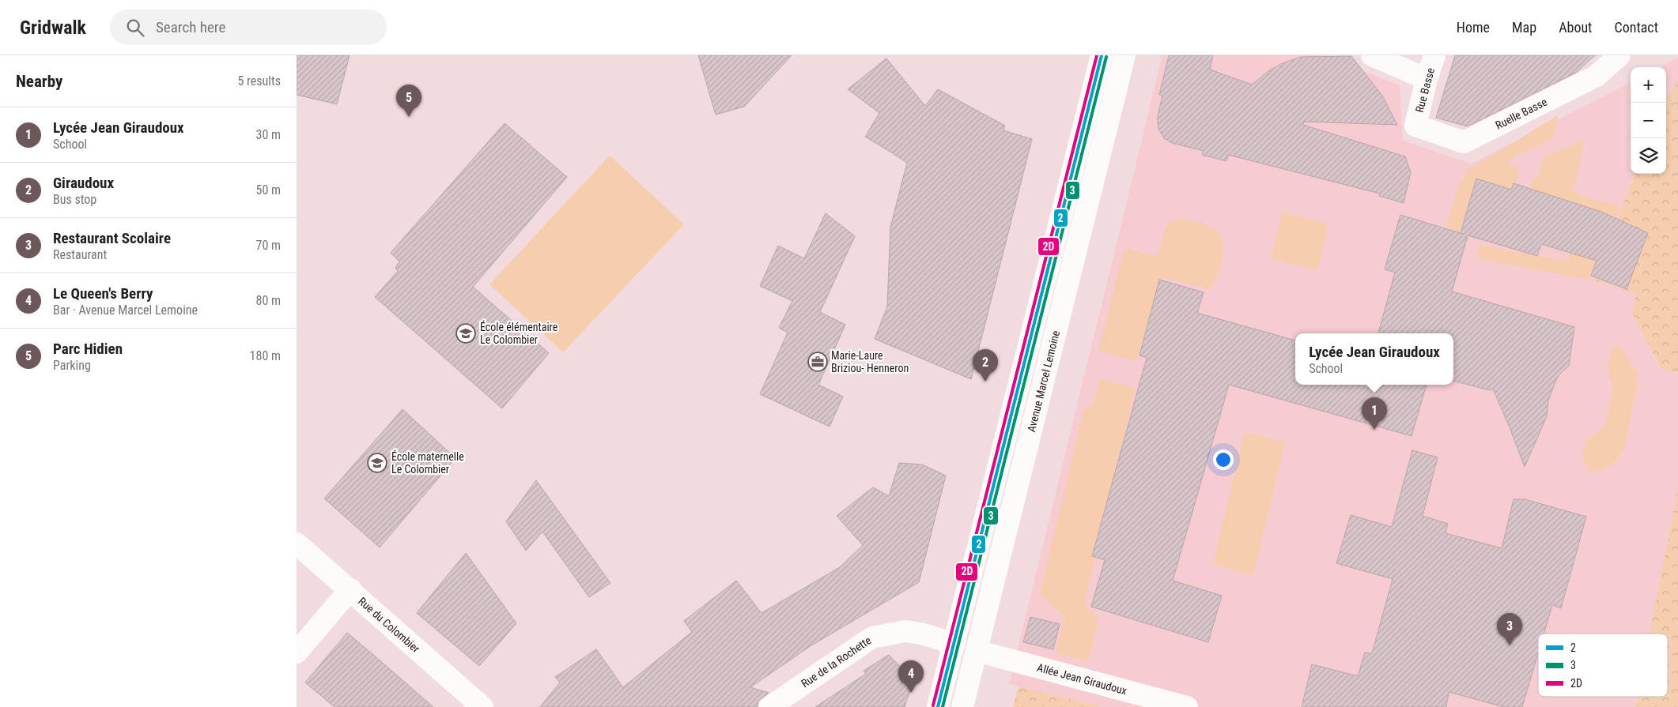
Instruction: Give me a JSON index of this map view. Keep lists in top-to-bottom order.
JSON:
{
  "streets": {
    "main road": [
      "Rue Basse",
      "Ruelle Basse",
      "Avenue Marcel Lemoine",
      "Rue du Colombier",
      "Rue de la Rochette",
      "Allée Jean Giraudoux"
    ]
  },
  "crossings": [
    ["Rue Basse", "Ruelle Basse"],
    ["Avenue Marcel Lemoine", "Allée Jean Giraudoux"]
  ],
  "places": {
    "school or university": ["École élémentaire Le Colombier", "École maternelle Le Colombier"],
    "office": ["Marie-Laure Briziou- Henneron"]
  },
  "lines": ["transit line 2", "transit line 2D", "transit line 3"],
  "legend": ["2", "3", "2D"],
  "page": {
    "header": "Gridwalk",
    "search": "Search here",
    "nav": [
      "Home",
      "Map",
      "About",
      "Contact"
    ],
    "heading": ["Nearby", "5 results"],
    "map_buttons": ["+", "−"],
    "pins": [
      "5",
      "2",
      "1",
      "3",
      "4"
    ],
    "list": [
      {
        "mark": "1",
        "name": "Lycée Jean Giraudoux",
        "note": "School",
        "value": "30 m"
      },
      {
        "mark": "2",
        "name": "Giraudoux",
        "note": "Bus stop",
        "value": "50 m"
      },
      {
        "mark": "3",
        "name": "Restaurant Scolaire",
        "note": "Restaurant",
        "value": "70 m"
      },
      {
        "mark": "4",
        "name": "Le Queen's Berry",
        "note": "Bar · Avenue Marcel Lemoine",
        "value": "80 m"
      },
      {
        "mark": "5",
        "name": "Parc Hidien",
        "note": "Parking",
        "value": "180 m"
      }
    ],
    "popup": ["Lycée Jean Giraudoux", "School"]
  }
}
